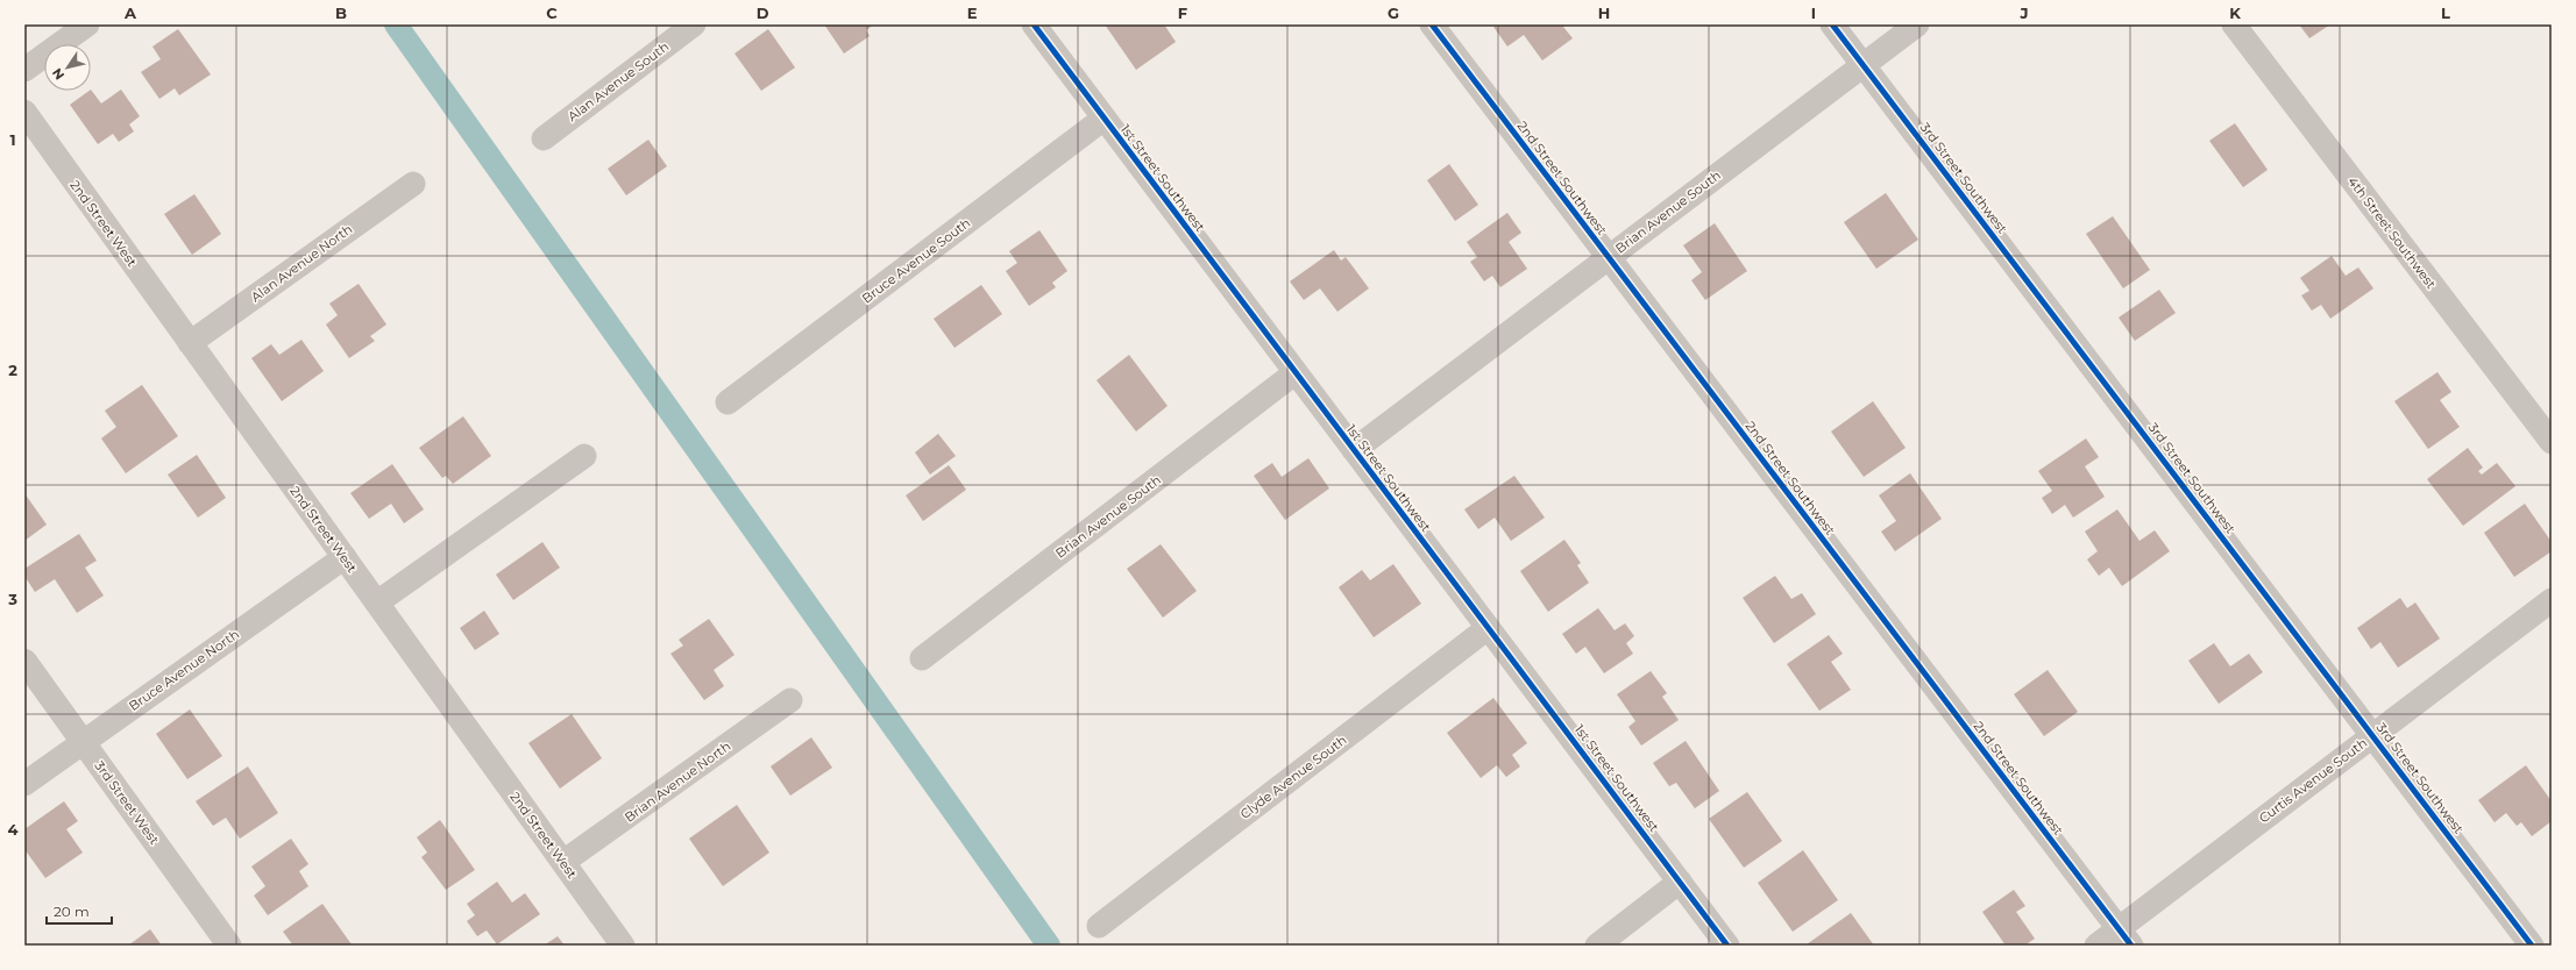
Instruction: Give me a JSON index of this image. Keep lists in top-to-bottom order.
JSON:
{
  "streets": {
    "street": [
      "Alan Avenue South",
      "1st Street Southwest",
      "2nd Street Southwest",
      "3rd Street Southwest",
      "Brian Avenue South",
      "2nd Street West",
      "4th Street Southwest",
      "Bruce Avenue South",
      "Alan Avenue North",
      "Bruce Avenue North",
      "Clyde Avenue South",
      "Curtis Avenue South",
      "Brian Avenue North",
      "3rd Street West"
    ]
  },
  "crossings": [
    ["1st Street Southwest", "Brian Avenue South"],
    ["1st Street Southwest", "Bruce Avenue South"],
    ["1st Street Southwest", "Clyde Avenue South"],
    ["2nd Street Southwest", "Brian Avenue South"],
    ["2nd Street Southwest", "Curtis Avenue South"],
    ["3rd Street Southwest", "Brian Avenue South"],
    ["3rd Street Southwest", "Curtis Avenue South"],
    ["2nd Street West", "Alan Avenue North"],
    ["2nd Street West", "Bruce Avenue North"],
    ["2nd Street West", "Brian Avenue North"],
    ["Bruce Avenue North", "3rd Street West"]
  ],
  "scale_bar": "20 m",
  "north": "bottom left",
  "grid": {
    "columns": [
      "A",
      "B",
      "C",
      "D",
      "E",
      "F",
      "G",
      "H",
      "I",
      "J",
      "K",
      "L"
    ],
    "rows": [
      "1",
      "2",
      "3",
      "4"
    ]
  }
}
